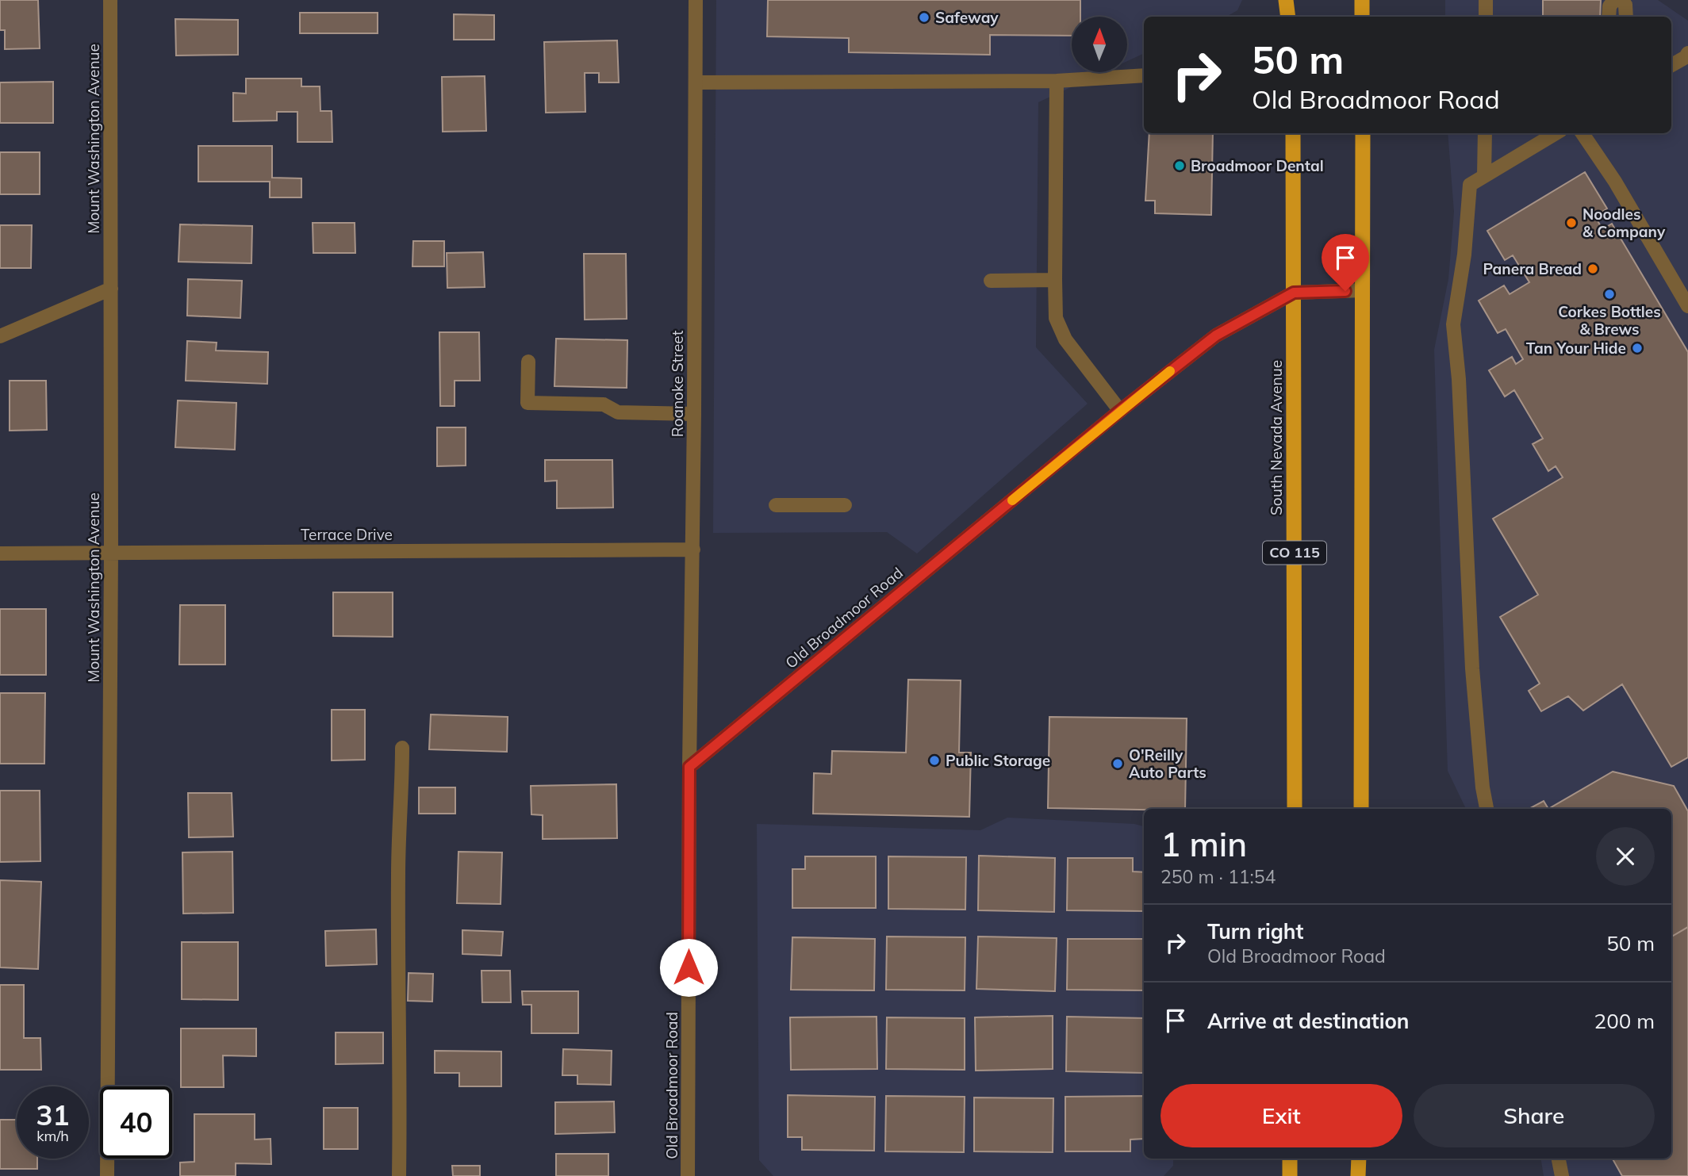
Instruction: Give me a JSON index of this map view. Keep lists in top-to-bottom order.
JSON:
{
  "streets": {
    "highway": ["South Nevada Avenue", "CO 115"],
    "street": [
      "Mount Washington Avenue",
      "Roanoke Street",
      "Terrace Drive",
      "Old Broadmoor Road"
    ]
  },
  "crossings": [
    ["Mount Washington Avenue", "Terrace Drive"],
    ["Roanoke Street", "Terrace Drive"],
    ["Roanoke Street", "Old Broadmoor Road"],
    ["South Nevada Avenue", "Old Broadmoor Road"]
  ],
  "places": [
    "Safeway",
    "Broadmoor Dental",
    "Noodles & Company",
    "Panera Bread",
    "Corkes Bottles & Brews",
    "Tan Your Hide",
    "Public Storage",
    "O'Reilly Auto Parts"
  ],
  "north": "top",
  "page": {
    "turn": ["50 m", "Old Broadmoor Road"],
    "heading": ["1 min", "250 m · 11:54"],
    "list": [
      {
        "name": "Turn right",
        "note": "Old Broadmoor Road",
        "value": "50 m"
      },
      {
        "name": "Arrive at destination",
        "value": "200 m"
      }
    ],
    "buttons": ["Exit", "Share"],
    "speed": "31 km/h",
    "limit": "40"
  }
}
